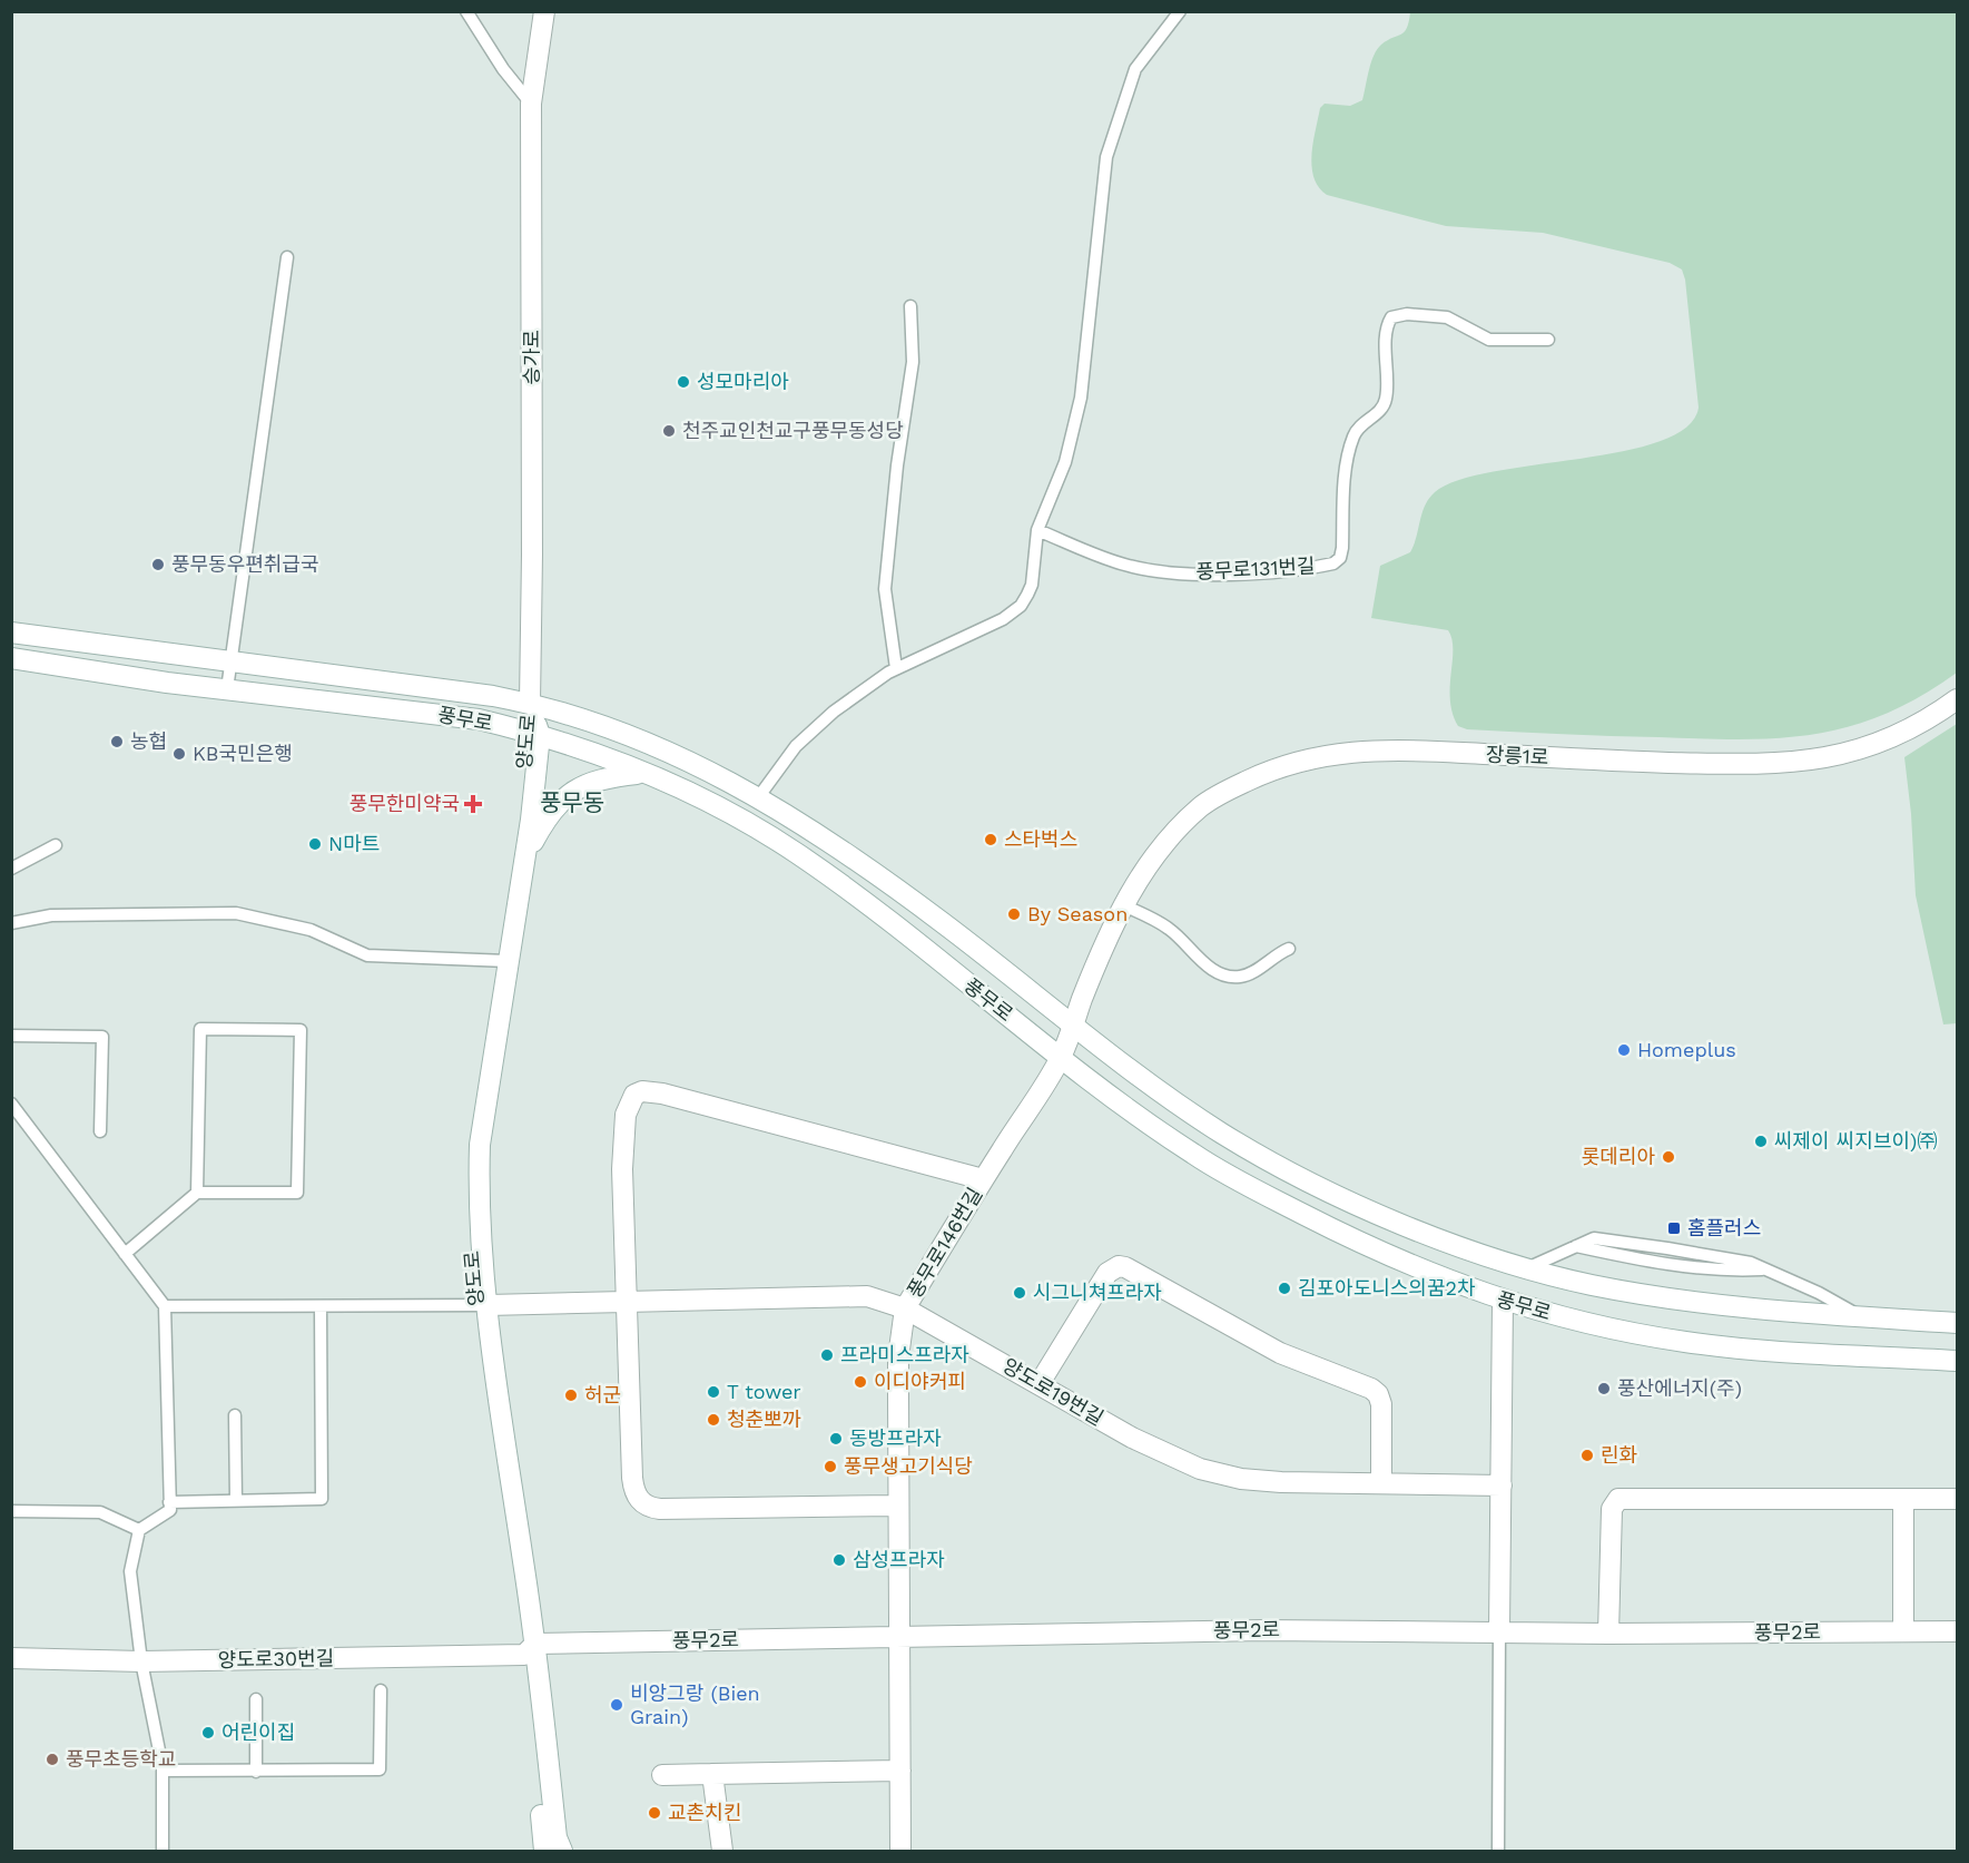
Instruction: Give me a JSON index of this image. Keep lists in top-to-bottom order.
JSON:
{
  "streets": {
    "street": [
      "승가로",
      "풍무로",
      "양도로",
      "장릉1로",
      "풍무로146번길",
      "양도로19번길",
      "풍무2로",
      "양도로30번길"
    ],
    "lane": ["풍무로131번길"]
  },
  "crossings": [
    ["승가로", "풍무로"],
    ["승가로", "양도로"],
    ["풍무로", "양도로"],
    ["풍무로", "장릉1로"],
    ["풍무로", "풍무로146번길"],
    ["양도로", "양도로19번길"],
    ["양도로", "풍무2로"],
    ["양도로", "양도로30번길"],
    ["장릉1로", "풍무로146번길"],
    ["풍무로146번길", "양도로19번길"],
    ["풍무로146번길", "풍무2로"],
    ["풍무2로", "양도로30번길"]
  ],
  "districts": ["풍무동"],
  "places": {
    "other": [
      "성모마리아",
      "천주교인천교구풍무동성당",
      "풍무동우편취급국",
      "농협",
      "KB국민은행",
      "스타벅스",
      "N마트",
      "By Season",
      "Homeplus",
      "씨제이 씨지브이)㈜",
      "롯데리아",
      "김포아도니스의꿈2차",
      "시그니쳐프라자",
      "프라미스프라자",
      "이디야커피",
      "풍산에너지(주)",
      "T tower",
      "허군",
      "청춘뽀까",
      "동방프라자",
      "린화",
      "풍무생고기식당",
      "삼성프라자",
      "비앙그랑 (Bien Grain)",
      "어린이집",
      "풍무초등학교",
      "교촌치킨"
    ],
    "health": ["풍무한미약국"],
    "transit": ["홈플러스"]
  }
}
